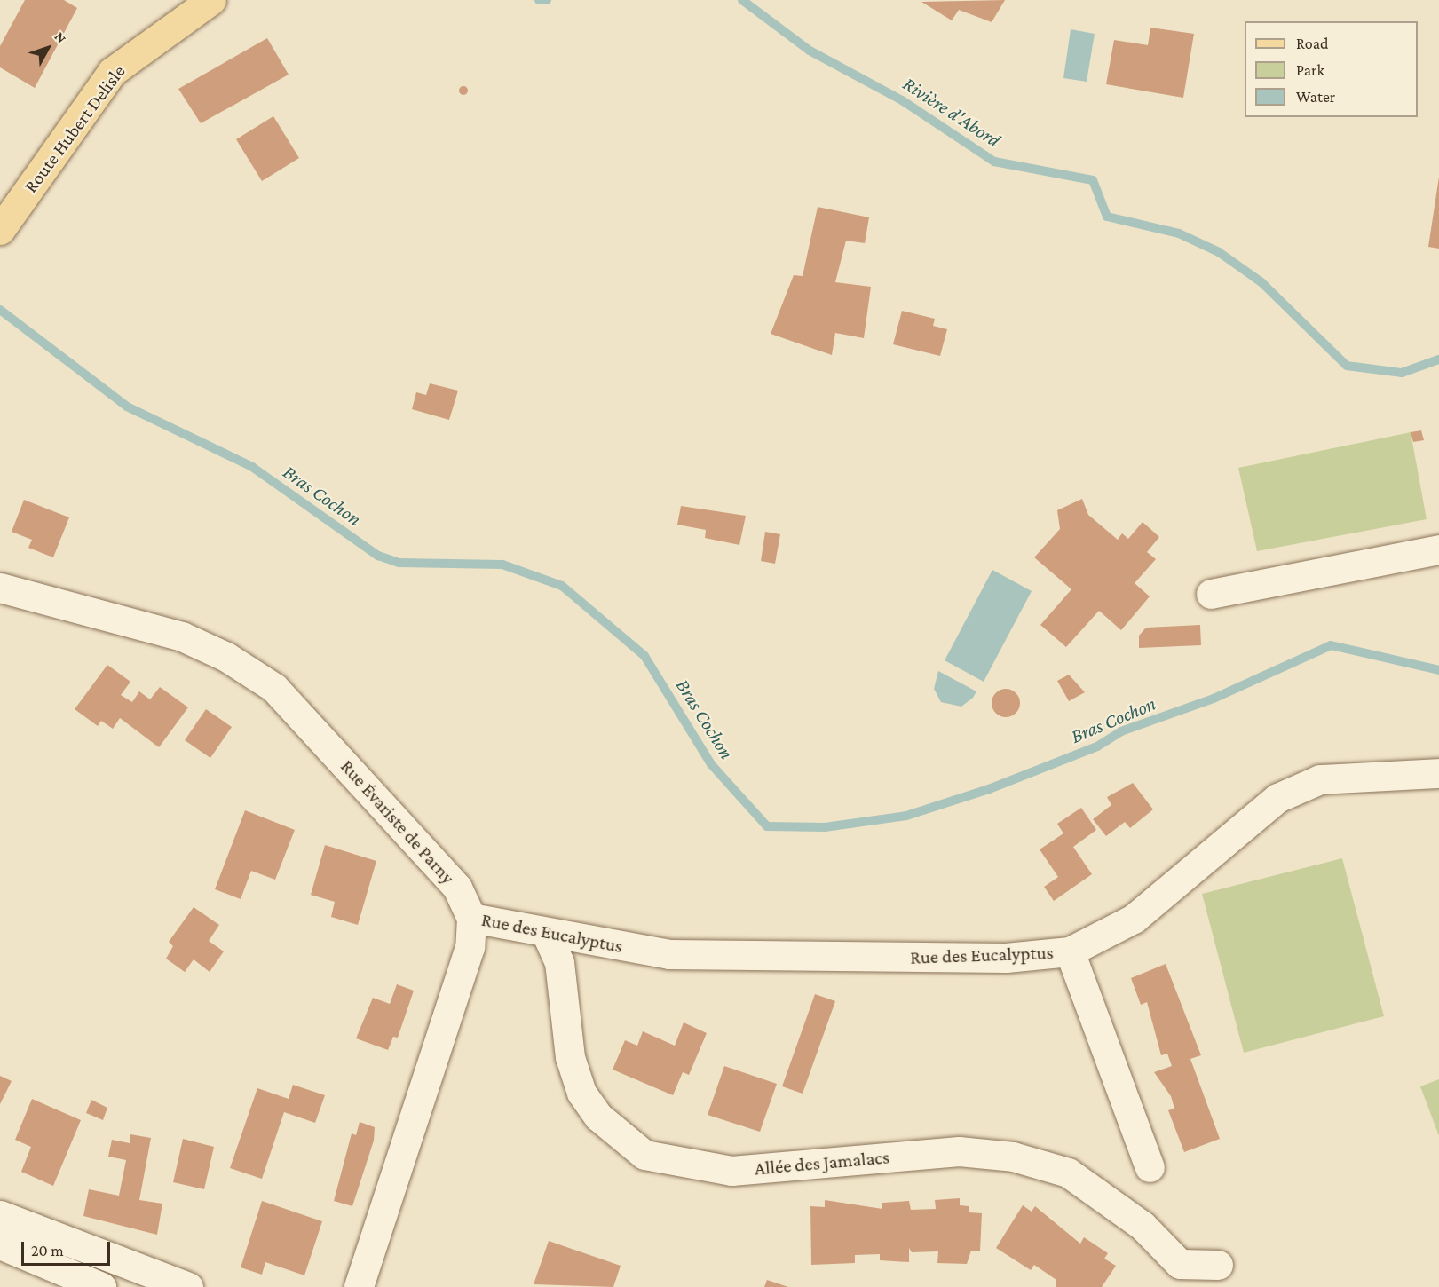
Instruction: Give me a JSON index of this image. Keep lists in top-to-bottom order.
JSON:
{
  "streets": {
    "main road": ["Route Hubert Delisle"],
    "street": ["Rue Évariste de Parny", "Rue des Eucalyptus", "Allée des Jamalacs"]
  },
  "crossings": [
    ["Rue Évariste de Parny", "Rue des Eucalyptus"],
    ["Rue des Eucalyptus", "Allée des Jamalacs"]
  ],
  "water": ["Rivière d'Abord", "Bras Cochon"],
  "legend": ["Road", "Park", "Water"],
  "scale_bar": "20 m",
  "north": "top right"
}
